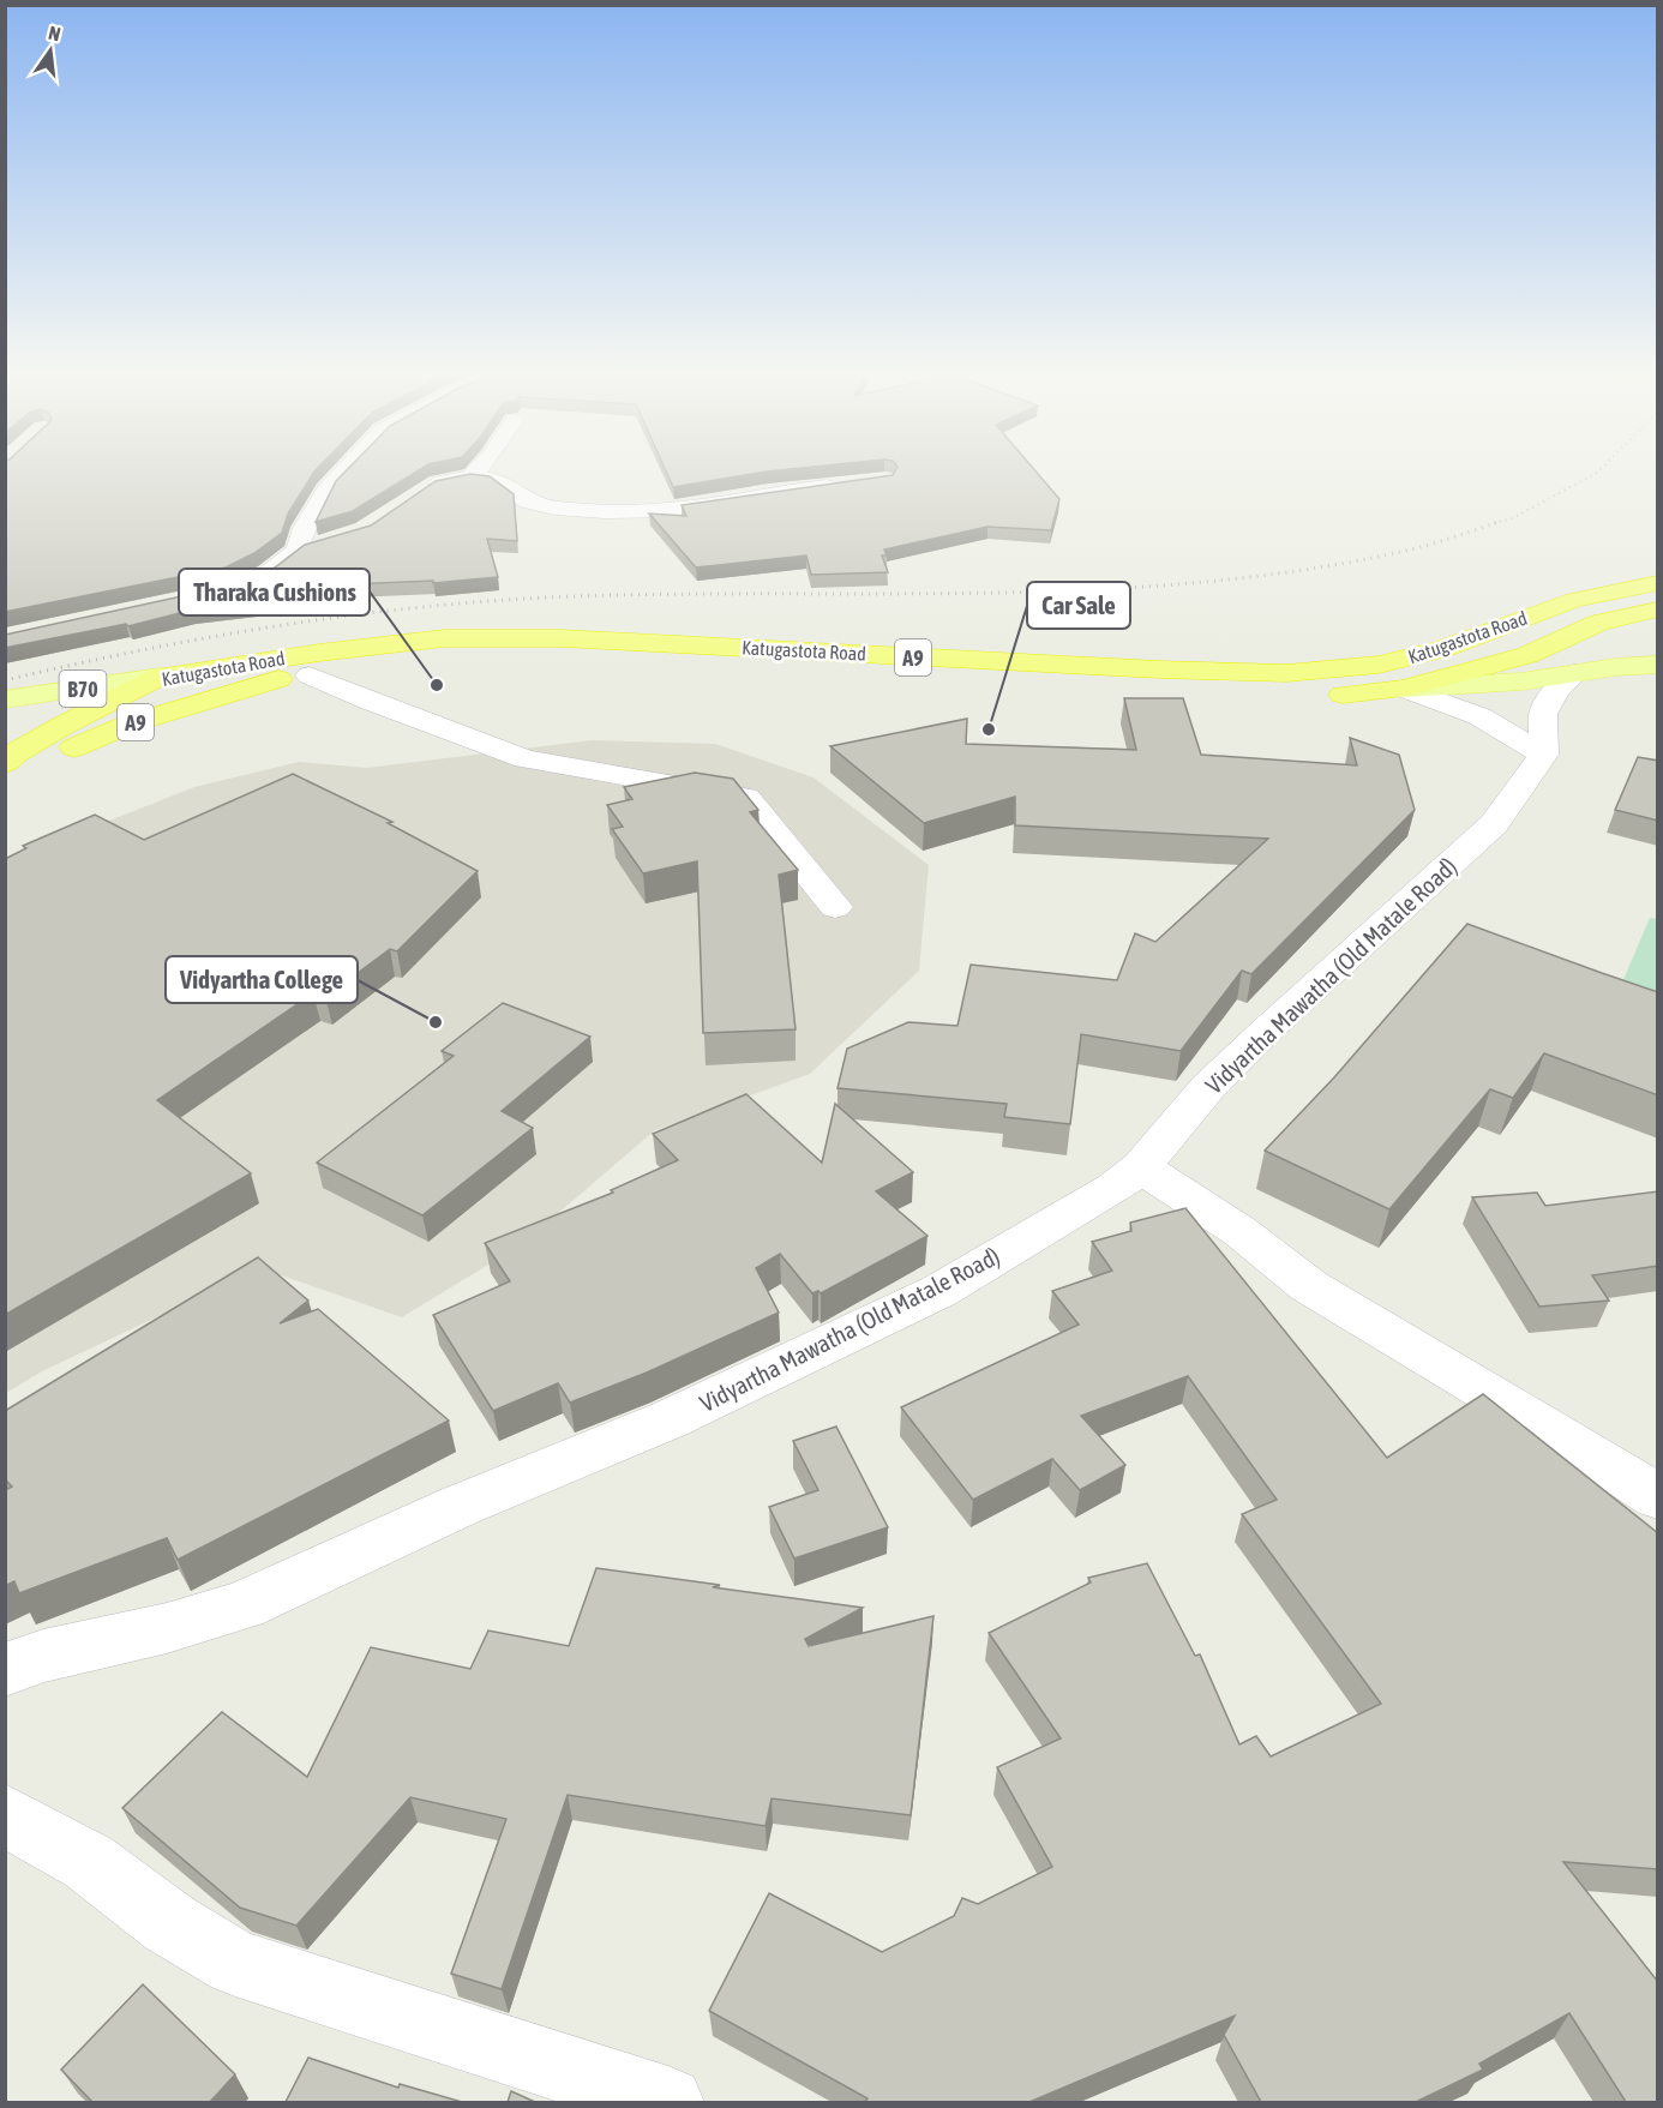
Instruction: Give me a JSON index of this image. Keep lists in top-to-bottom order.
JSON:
{
  "streets": {
    "highway": ["Katugastota Road", "A9"],
    "main road": ["B70"],
    "street": ["Vidyartha Mawatha (Old Matale Road)"]
  },
  "crossings": [
    ["Katugastota Road", "B70"]
  ],
  "places": ["Tharaka Cushions", "Car Sale", "Vidyartha College"],
  "north": "top"
}
